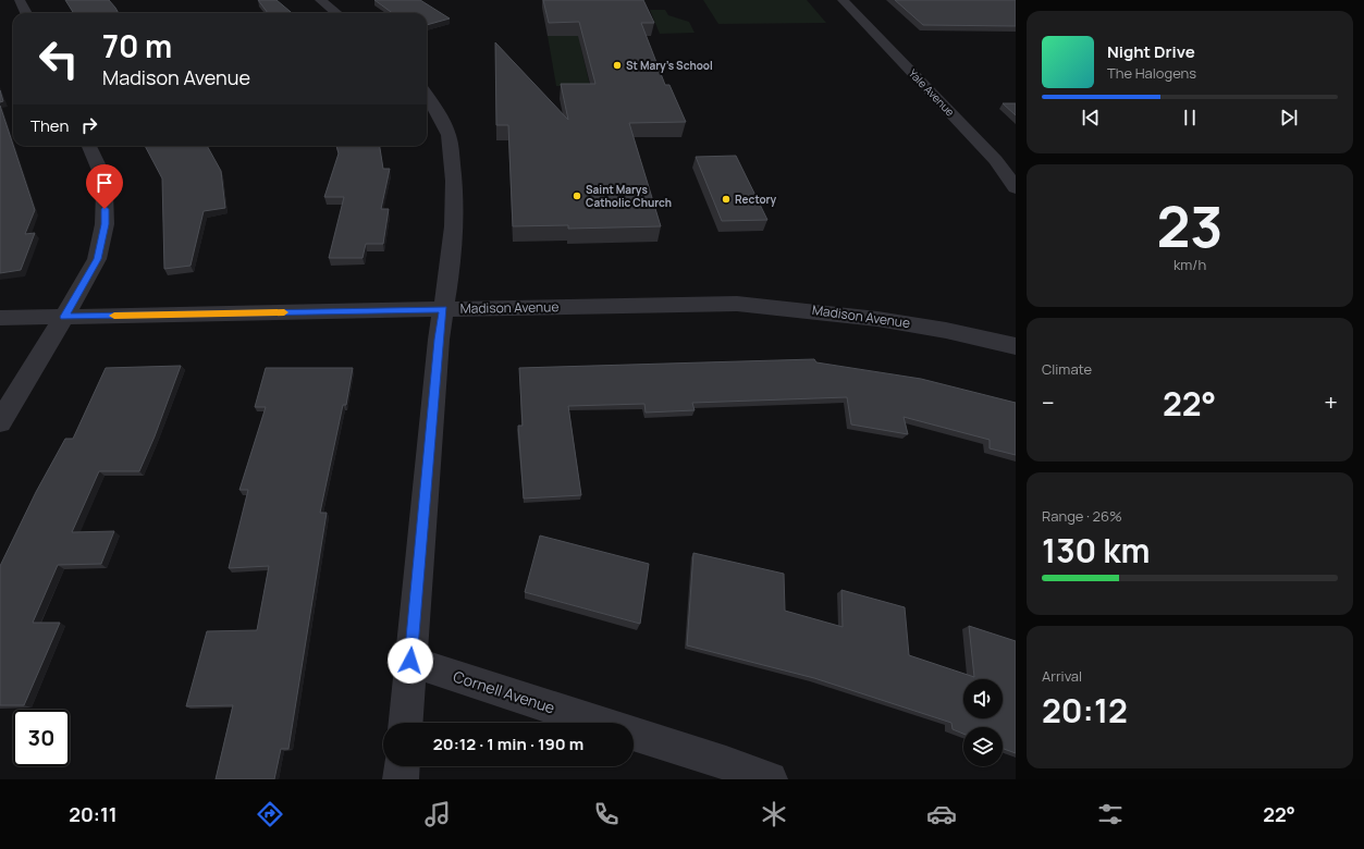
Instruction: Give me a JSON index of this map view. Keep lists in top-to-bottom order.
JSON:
{
  "streets": {
    "street": ["Yale Avenue", "Madison Avenue", "Cornell Avenue"]
  },
  "places": ["St Mary's School", "Saint Marys Catholic Church", "Rectory"],
  "page": {
    "turn": ["70 m", "Madison Avenue"],
    "song": ["Night Drive", "The Halogens"],
    "then": "Then",
    "tile": [
      ["23", "km/h"],
      "Climate",
      ["Range · 26%", "130 km"],
      ["Arrival", "20:12"]
    ],
    "heat": ["−", "22°", "+"],
    "limit": "30",
    "trip": "20:12 · 1 min · 190 m",
    "tabs": ["20:11", "22°"]
  }
}
